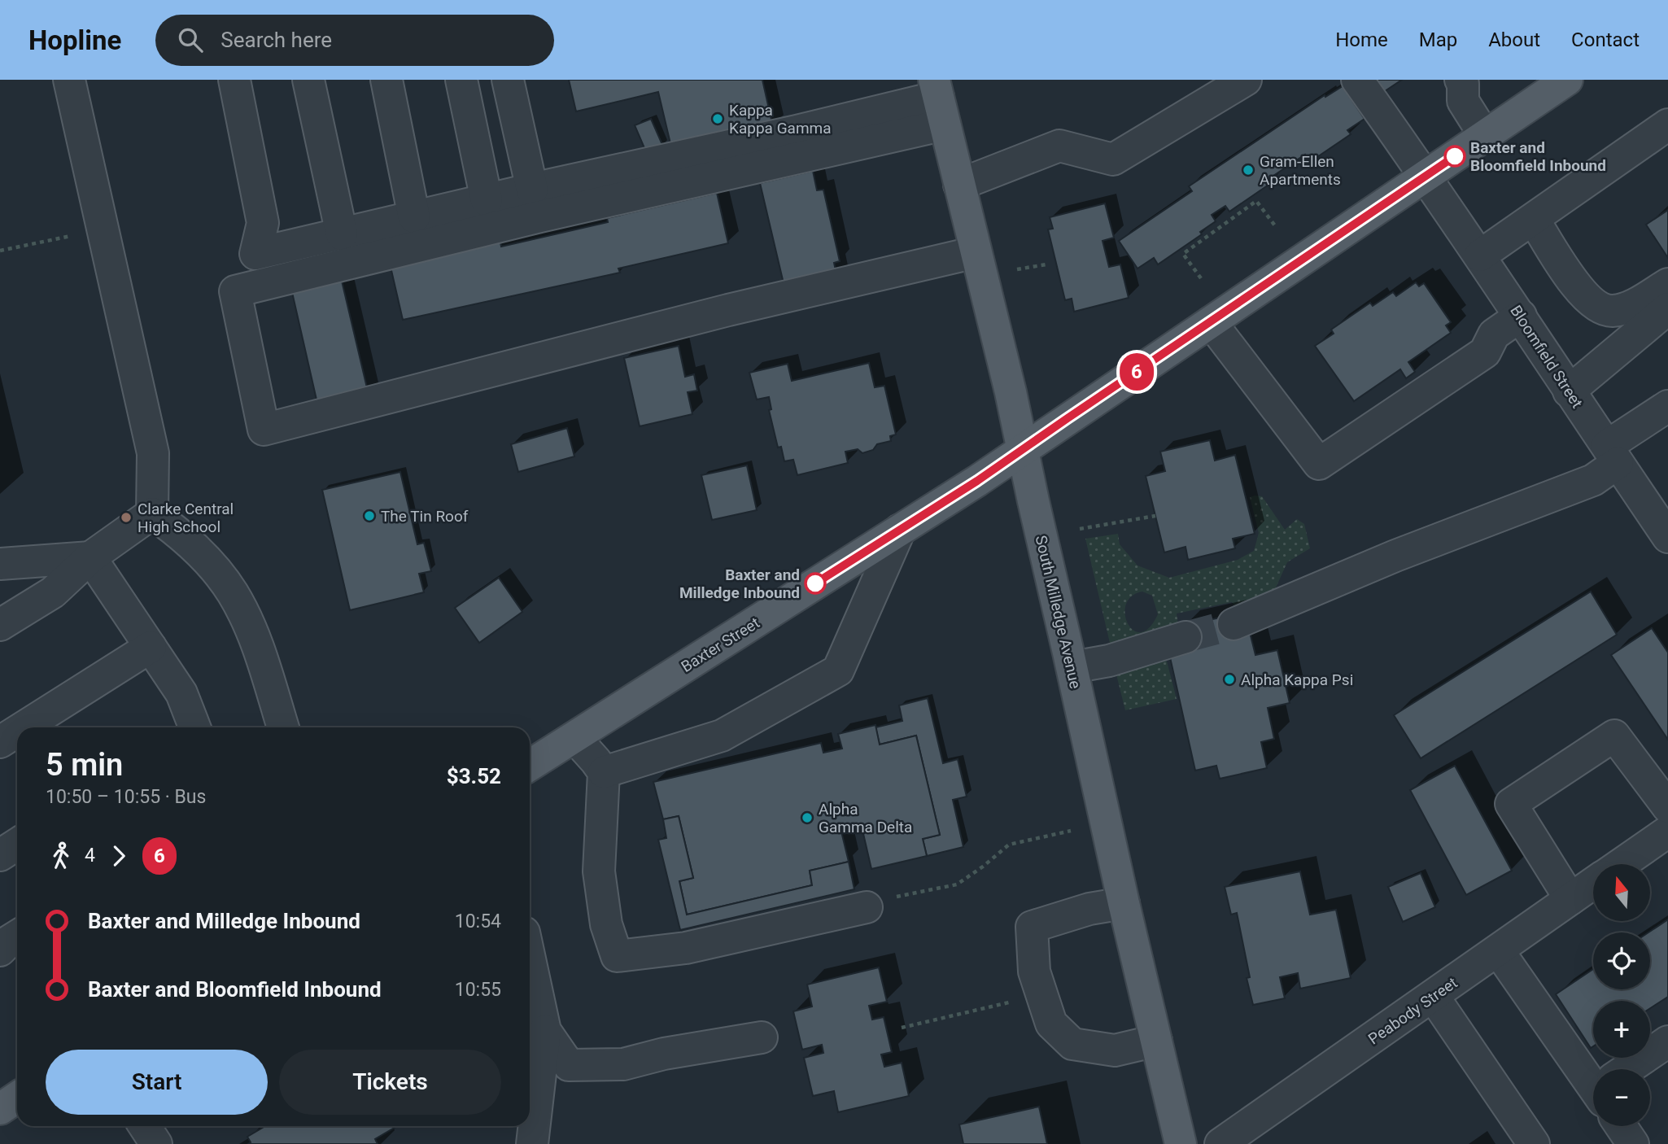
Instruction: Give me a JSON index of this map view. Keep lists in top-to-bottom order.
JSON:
{
  "streets": {
    "main road": ["South Milledge Avenue", "Baxter Street"],
    "street": ["Bloomfield Street", "Peabody Street"]
  },
  "crossings": [
    ["Bloomfield Street", "Baxter Street"],
    ["South Milledge Avenue", "Baxter Street"]
  ],
  "places": [
    "Kappa Kappa Gamma",
    "Baxter and Bloomfield Inbound",
    "Gram-Ellen Apartments",
    "The Tin Roof",
    "Clarke Central High School",
    "Baxter and Milledge Inbound",
    "Alpha Kappa Psi",
    "Alpha Gamma Delta"
  ],
  "lines": ["bus line 6"],
  "north": "top",
  "page": {
    "header": "Hopline",
    "search": "Search here",
    "nav": [
      "Home",
      "Map",
      "About",
      "Contact"
    ],
    "on_map": "6",
    "heading": ["5 min", "10:50 – 10:55 · Bus", "$3.52"],
    "legs": ["4", "6"],
    "map_buttons": ["+", "−"],
    "list": [
      {
        "name": "Baxter and Milledge Inbound",
        "value": "10:54"
      },
      {
        "name": "Baxter and Bloomfield Inbound",
        "value": "10:55"
      }
    ],
    "buttons": ["Start", "Tickets"]
  }
}
